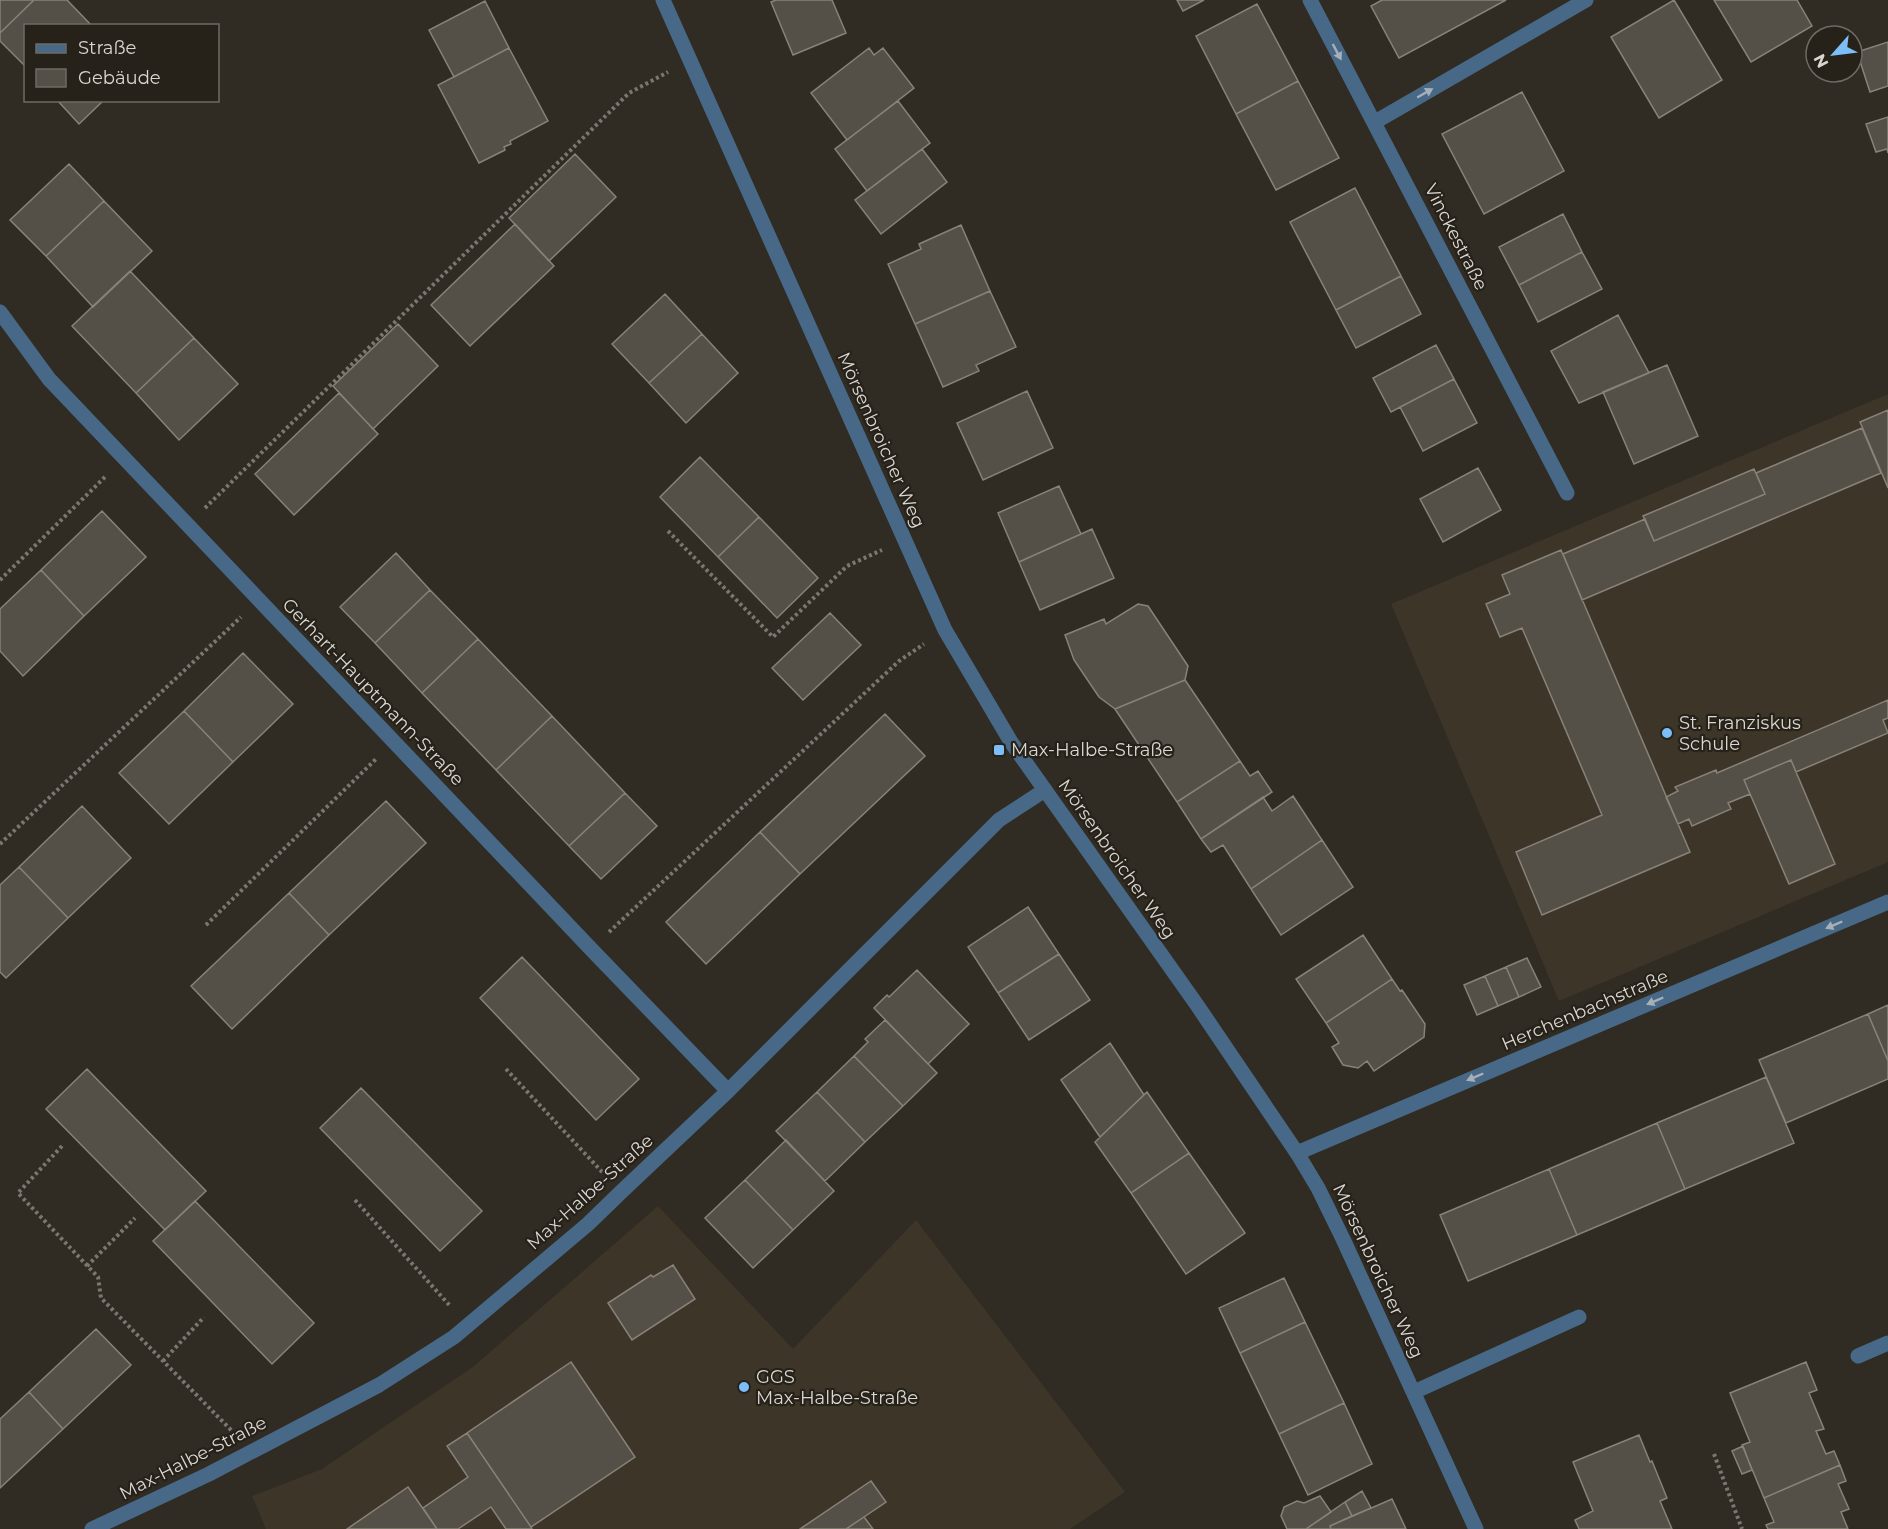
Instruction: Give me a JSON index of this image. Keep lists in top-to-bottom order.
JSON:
{
  "streets": {
    "street": [
      "Vinckestraße",
      "Mörsenbroicher Weg",
      "Gerhart-Hauptmann-Straße",
      "Herchenbachstraße",
      "Max-Halbe-Straße"
    ]
  },
  "crossings": [
    ["Mörsenbroicher Weg", "Herchenbachstraße"],
    ["Mörsenbroicher Weg", "Max-Halbe-Straße"],
    ["Gerhart-Hauptmann-Straße", "Max-Halbe-Straße"]
  ],
  "one_way": ["Herchenbachstraße"],
  "places": {
    "other": ["St. Franziskus Schule", "GGS Max-Halbe-Straße"],
    "transit": ["Max-Halbe-Straße"]
  },
  "legend": ["Straße", "Gebäude"],
  "north": "bottom left"
}
